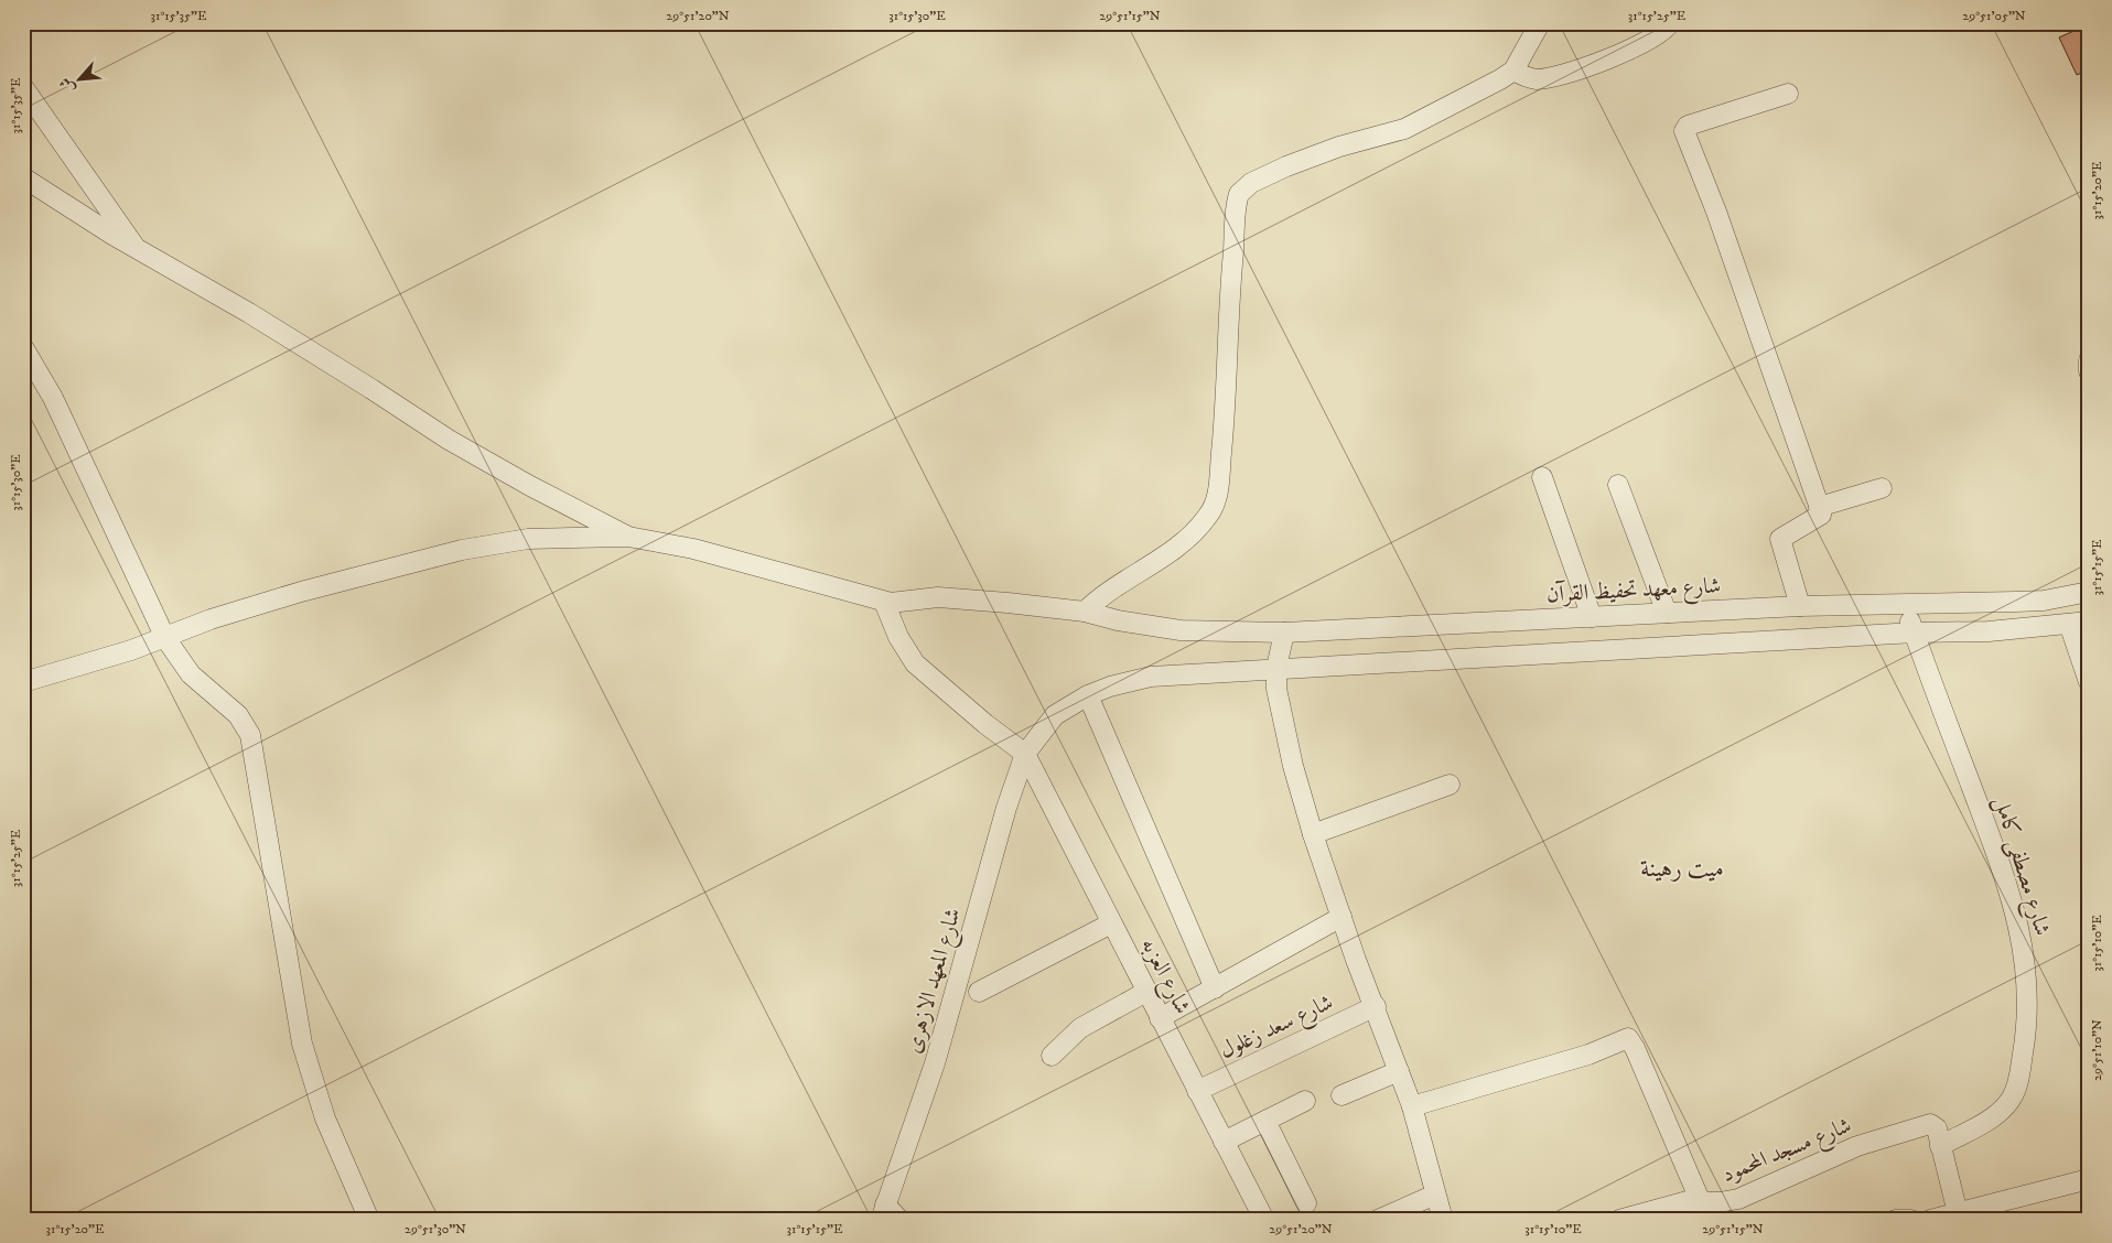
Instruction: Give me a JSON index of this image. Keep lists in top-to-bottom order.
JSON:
{
  "streets": {
    "street": [
      "شارع معهد تحفيظ القرآن",
      "شارع مصطفى كامل",
      "شارع العزبه",
      "شارع المعهد الازهرى",
      "شارع سعد زغلول",
      "شارع مسجد المحمود"
    ]
  },
  "crossings": [
    ["شارع معهد تحفيظ القرآن", "شارع مصطفى كامل"],
    ["شارع مصطفى كامل", "شارع المعهد الازهرى"],
    ["شارع مصطفى كامل", "شارع مسجد المحمود"],
    ["شارع العزبه", "شارع المعهد الازهرى"],
    ["شارع العزبه", "شارع سعد زغلول"]
  ],
  "districts": ["ميت رهينة"],
  "north": "bottom left",
  "coordinates": [
    "31°15'35\"E",
    "29°51'20\"N",
    "31°15'30\"E",
    "29°51'15\"N",
    "31°15'25\"E",
    "29°51'05\"N",
    "31°15'20\"E",
    "31°15'15\"E",
    "31°15'10\"E",
    "29°51'10\"N",
    "29°51'30\"N"
  ]
}
